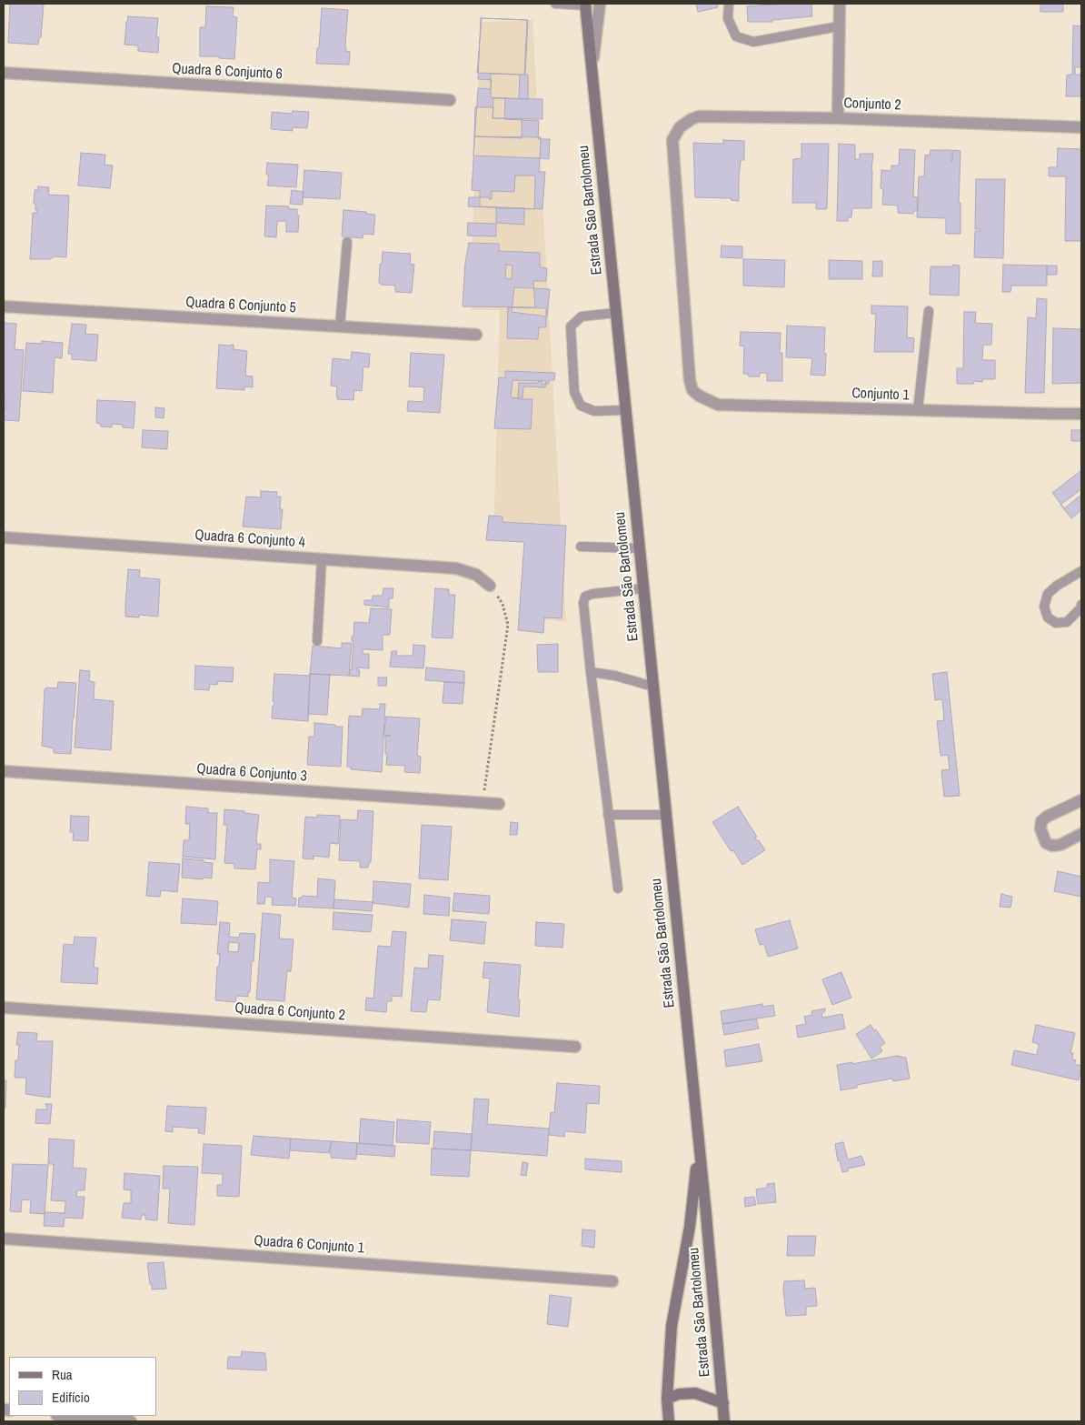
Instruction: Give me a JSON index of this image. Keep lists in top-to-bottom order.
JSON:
{
  "streets": {
    "street": [
      "Quadra 6 Conjunto 6",
      "Conjunto 2",
      "Estrada São Bartolomeu",
      "Quadra 6 Conjunto 5",
      "Conjunto 1",
      "Quadra 6 Conjunto 4",
      "Quadra 6 Conjunto 3",
      "Quadra 6 Conjunto 2",
      "Quadra 6 Conjunto 1"
    ]
  },
  "crossings": [
    ["Conjunto 2", "Conjunto 1"]
  ],
  "legend": ["Rua", "Edifício"]
}
